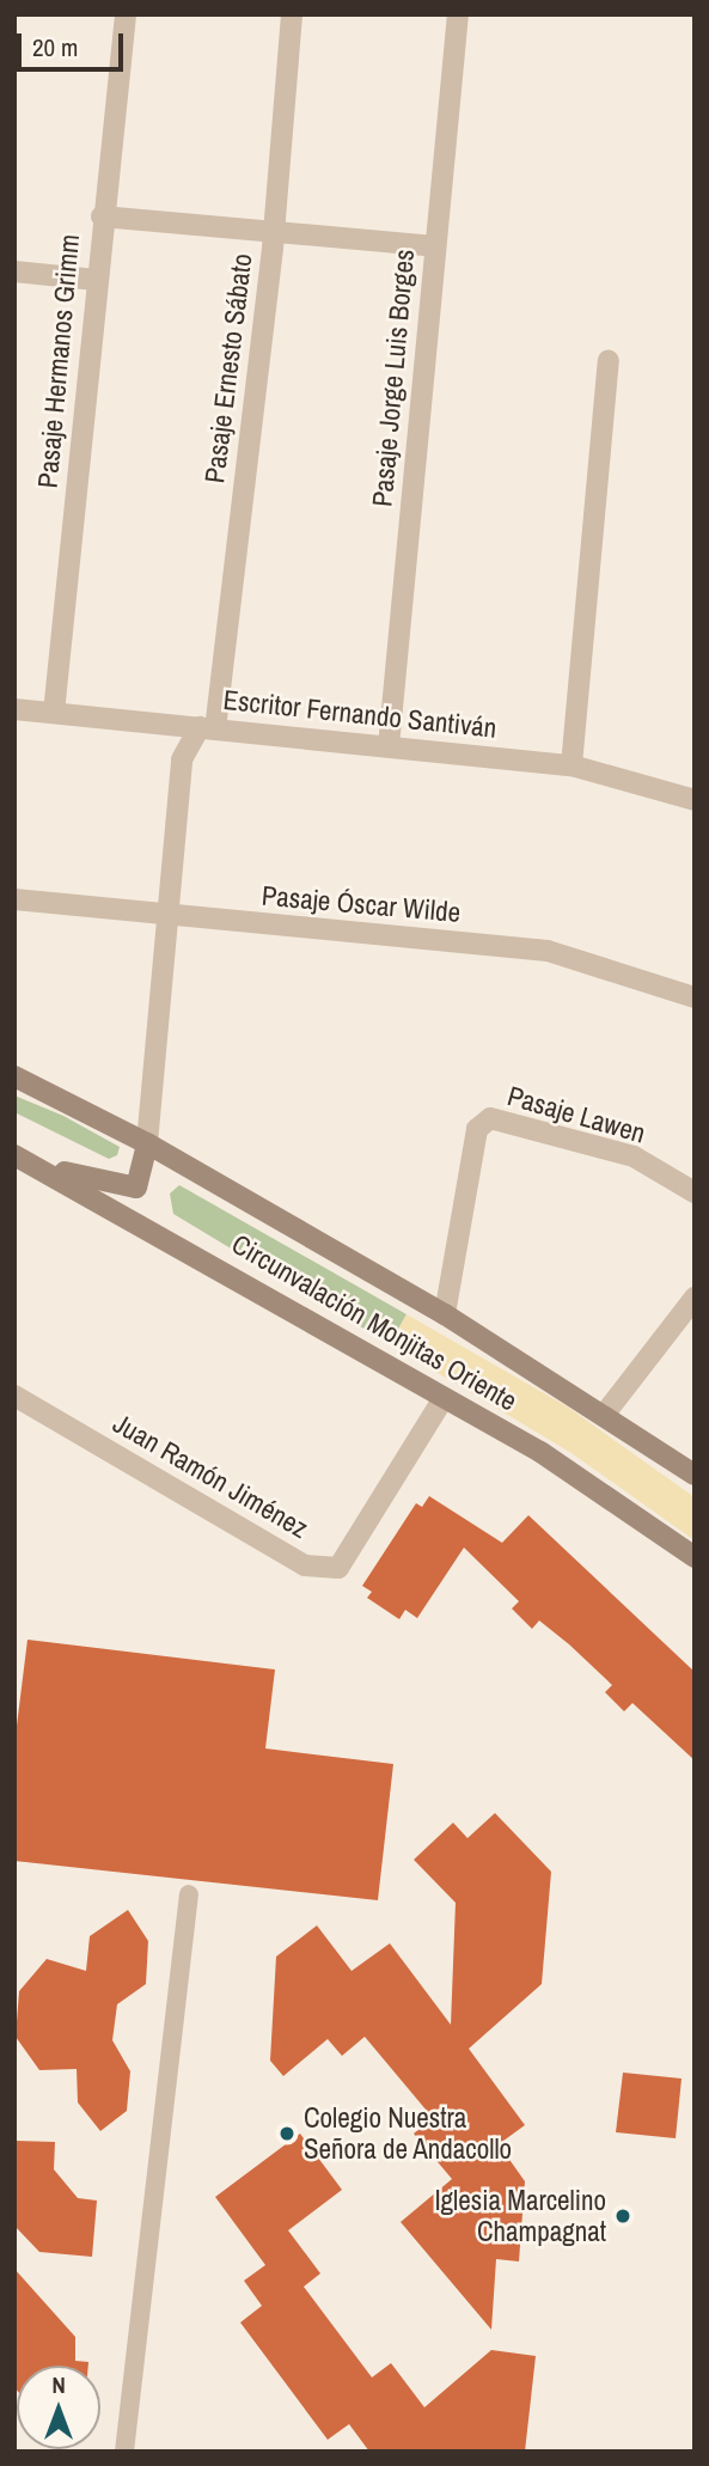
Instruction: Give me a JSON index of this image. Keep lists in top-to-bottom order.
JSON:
{
  "streets": {
    "street": [
      "Pasaje Hermanos Grimm",
      "Pasaje Ernesto Sábato",
      "Pasaje Jorge Luis Borges",
      "Escritor Fernando Santiván",
      "Pasaje Óscar Wilde",
      "Pasaje Lawen",
      "Circunvalación Monjitas Oriente",
      "Juan Ramón Jiménez"
    ]
  },
  "crossings": [
    ["Pasaje Hermanos Grimm", "Escritor Fernando Santiván"],
    ["Pasaje Ernesto Sábato", "Escritor Fernando Santiván"],
    ["Pasaje Jorge Luis Borges", "Escritor Fernando Santiván"],
    ["Pasaje Lawen", "Circunvalación Monjitas Oriente"],
    ["Circunvalación Monjitas Oriente", "Juan Ramón Jiménez"]
  ],
  "places": ["Colegio Nuestra Señora de Andacollo", "Iglesia Marcelino Champagnat"],
  "scale_bar": "20 m",
  "north": "top"
}
